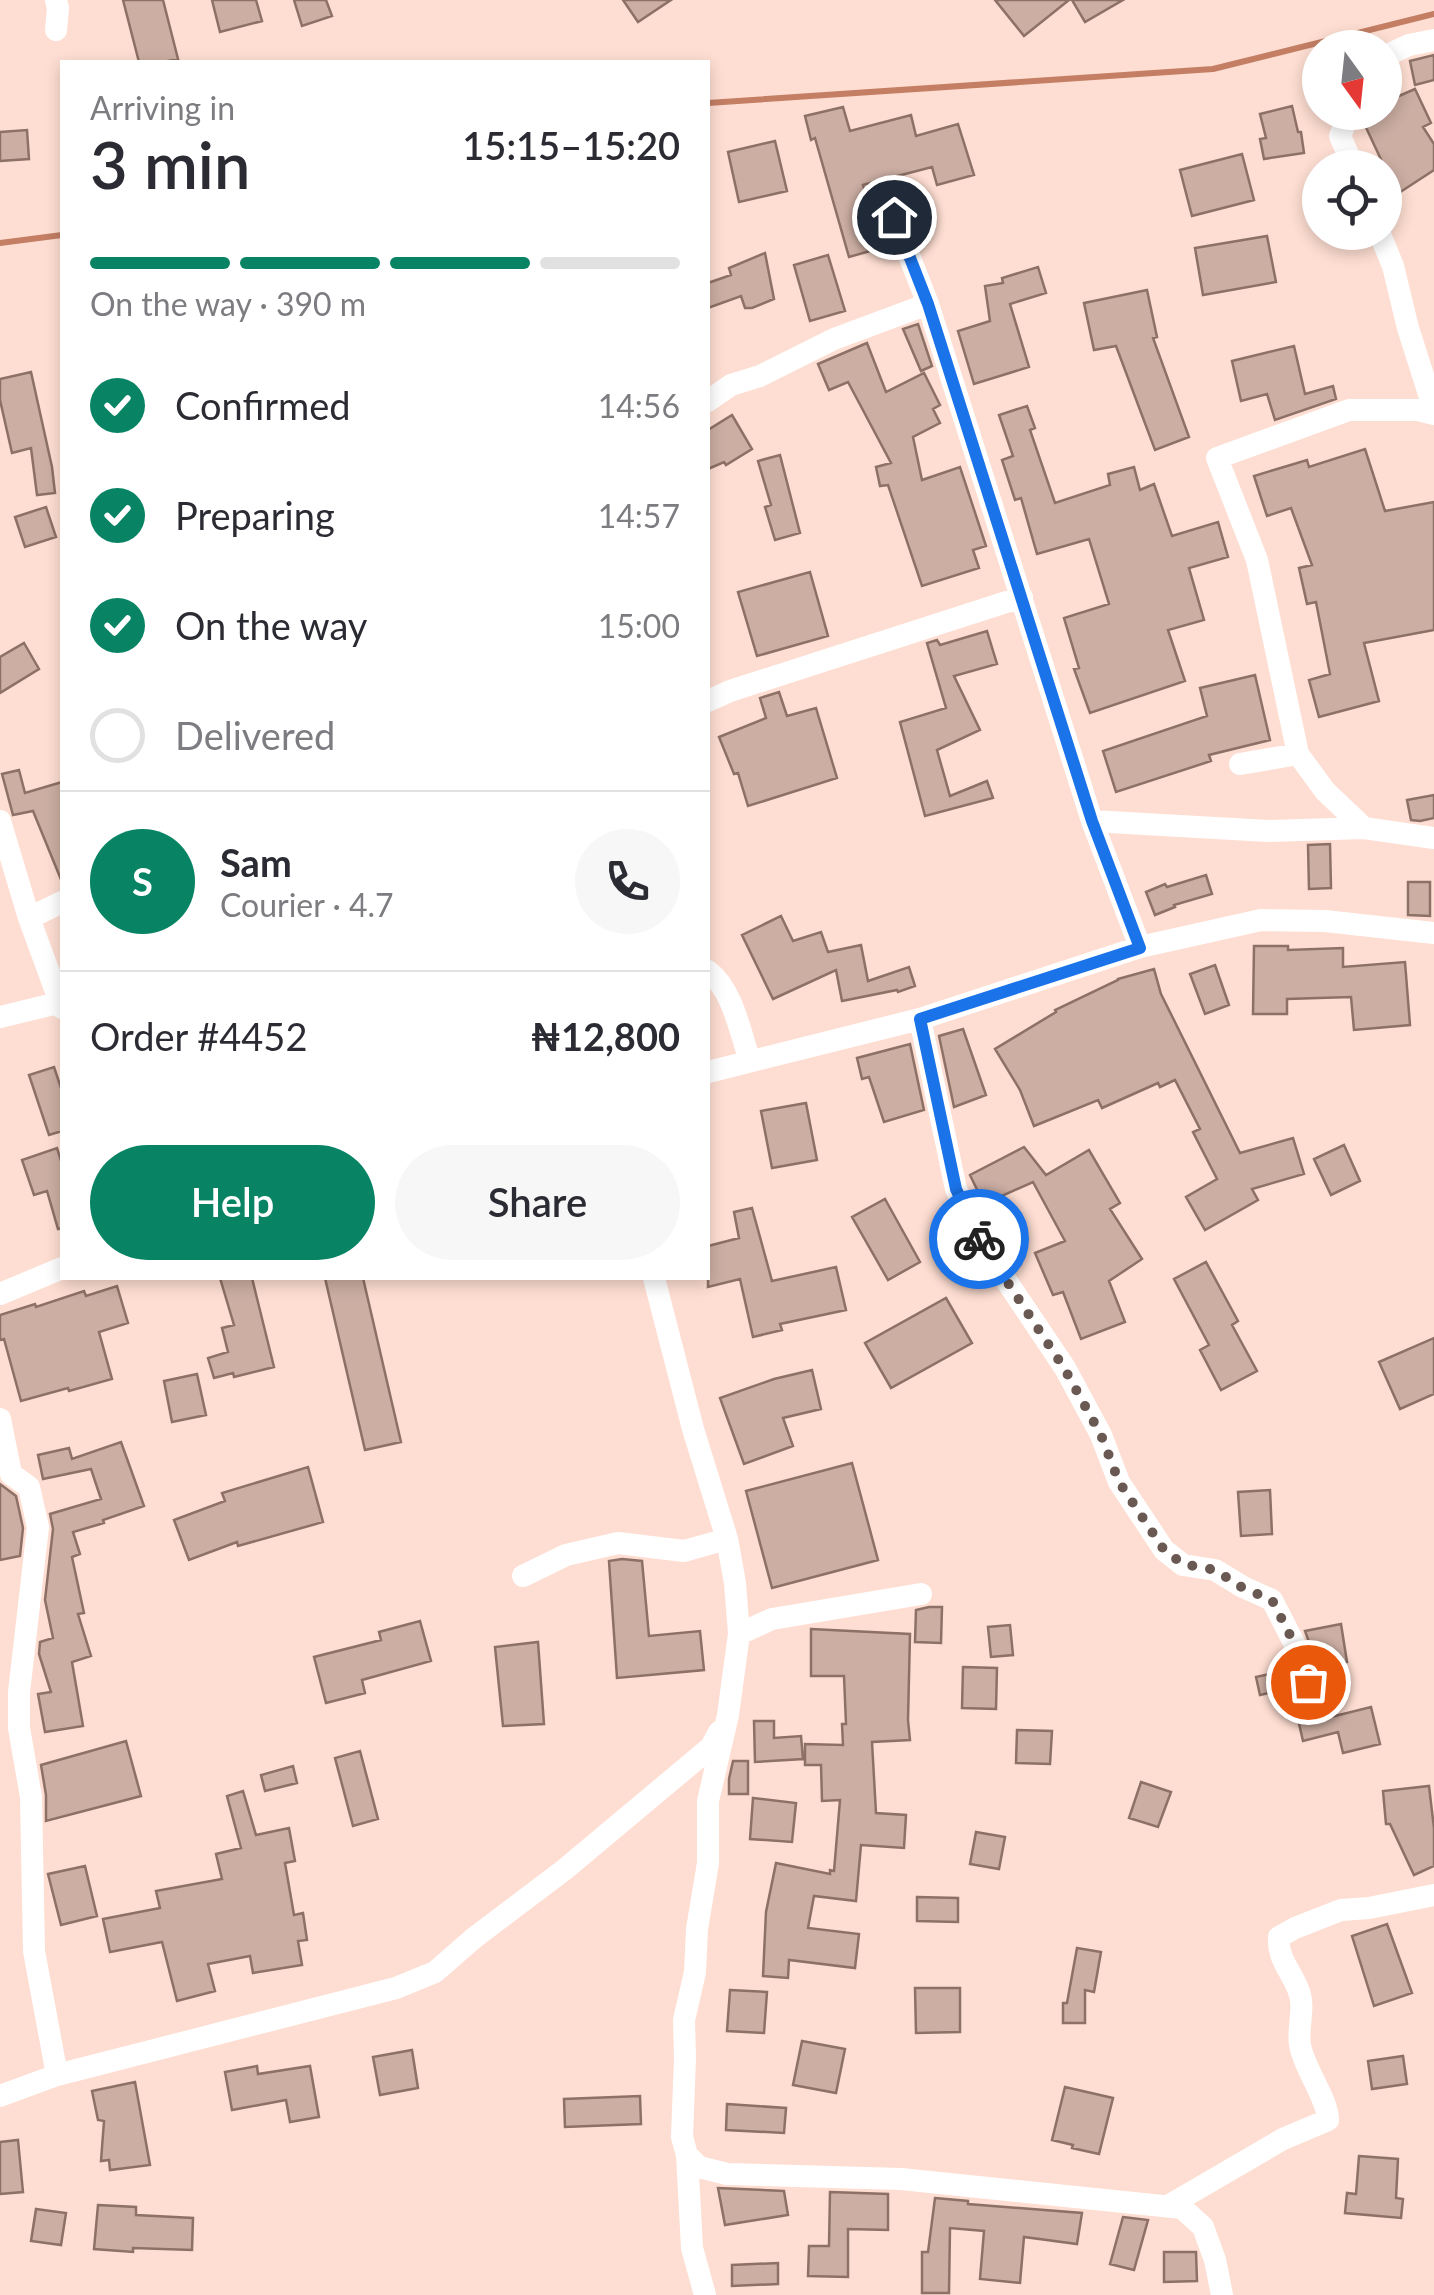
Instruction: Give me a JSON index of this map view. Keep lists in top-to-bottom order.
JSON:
{
  "north": "bottom",
  "page": {
    "heading": ["3 min", "Arriving in", "15:15–15:20"],
    "panel": [
      "Sam",
      "Courier · 4.7",
      "Order #4452",
      "₦12,800"
    ],
    "bar": "On the way · 390 m",
    "list": [
      ["Confirmed", "14:56"],
      ["Preparing", "14:57"],
      ["On the way", "15:00"],
      "Delivered"
    ],
    "round": "S",
    "buttons": ["Help", "Share"]
  }
}
